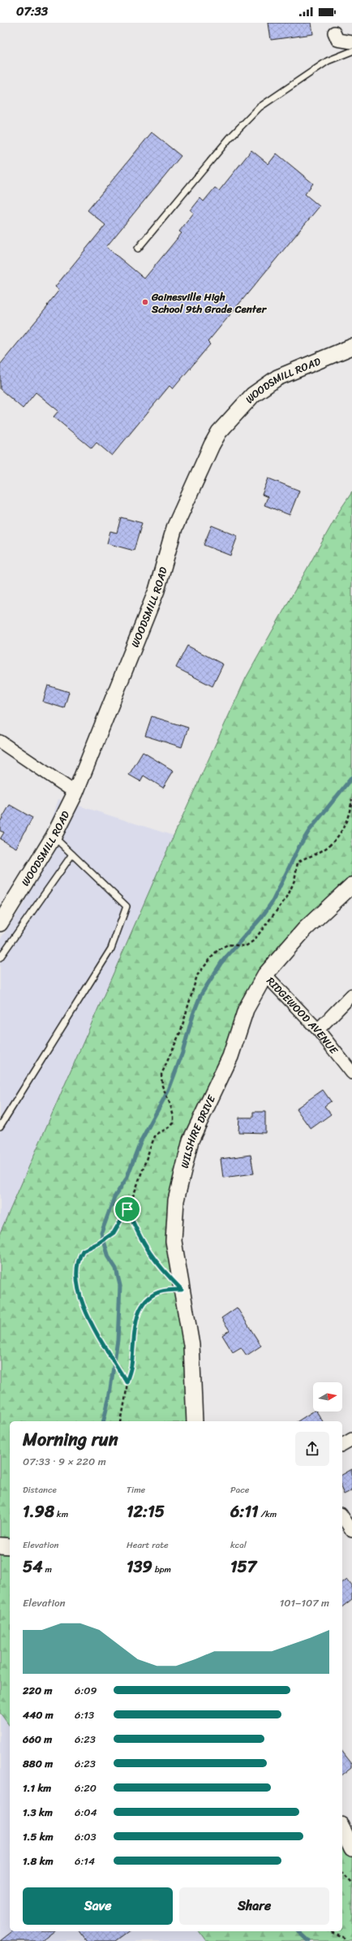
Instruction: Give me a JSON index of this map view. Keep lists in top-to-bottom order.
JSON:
{
  "streets": {
    "street": ["WOODSMILL ROAD", "RIDGEWOOD AVENUE", "WILSHIRE DRIVE"]
  },
  "crossings": [
    ["RIDGEWOOD AVENUE", "WILSHIRE DRIVE"]
  ],
  "places": ["Gainesville High School 9th Grade Center"],
  "north": "right",
  "page": {
    "status": "07:33",
    "heading": ["Morning run", "07:33 · 9 × 220 m"],
    "stats": [
      ["Distance", "1.98 km"],
      ["Time", "12:15"],
      ["Pace", "6:11 /km"],
      ["Elevation", "54 m"],
      ["Heart rate", "139 bpm"],
      ["kcal", "157"]
    ],
    "chart": ["Elevation", "101–107 m"],
    "list": [
      {
        "name": "220 m",
        "note": "6:09"
      },
      {
        "name": "440 m",
        "note": "6:13"
      },
      {
        "name": "660 m",
        "note": "6:23"
      },
      {
        "name": "880 m",
        "note": "6:23"
      },
      {
        "name": "1.1 km",
        "note": "6:20"
      },
      {
        "name": "1.3 km",
        "note": "6:04"
      },
      {
        "name": "1.5 km",
        "note": "6:03"
      },
      {
        "name": "1.8 km",
        "note": "6:14"
      }
    ],
    "buttons": ["Save", "Share"]
  }
}
